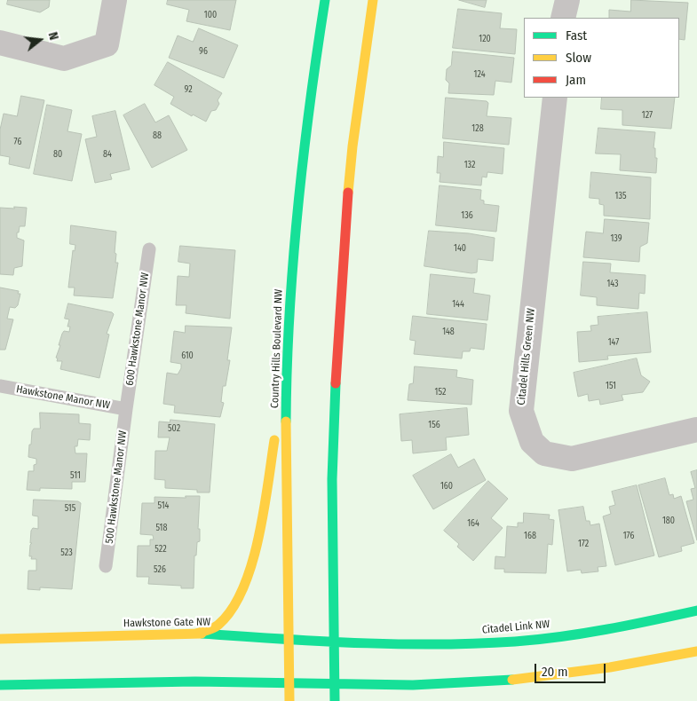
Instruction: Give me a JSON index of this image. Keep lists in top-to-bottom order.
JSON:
{
  "streets": {
    "main road": ["Country Hills Boulevard NW", "Hawkstone Gate NW", "Citadel Link NW"],
    "street": ["Citadel Hills Green NW"],
    "lane": ["600 Hawkstone Manor NW", "Hawkstone Manor NW", "500 Hawkstone Manor NW"]
  },
  "crossings": [
    ["600 Hawkstone Manor NW", "Hawkstone Manor NW"],
    ["600 Hawkstone Manor NW", "500 Hawkstone Manor NW"],
    ["Country Hills Boulevard NW", "Hawkstone Gate NW"],
    ["Hawkstone Manor NW", "500 Hawkstone Manor NW"],
    ["Hawkstone Gate NW", "Citadel Link NW"]
  ],
  "house_numbers": [
    "100",
    "120",
    "96",
    "124",
    "92",
    "127",
    "128",
    "88",
    "76",
    "80",
    "84",
    "132",
    "135",
    "136",
    "139",
    "140",
    "143",
    "144",
    "148",
    "147",
    "610",
    "151",
    "152",
    "156",
    "502",
    "511",
    "160",
    "514",
    "515",
    "180",
    "164",
    "518",
    "168",
    "176",
    "172",
    "522",
    "523",
    "526"
  ],
  "legend": ["Fast", "Slow", "Jam"],
  "scale_bar": "20 m",
  "north": "right"
}
